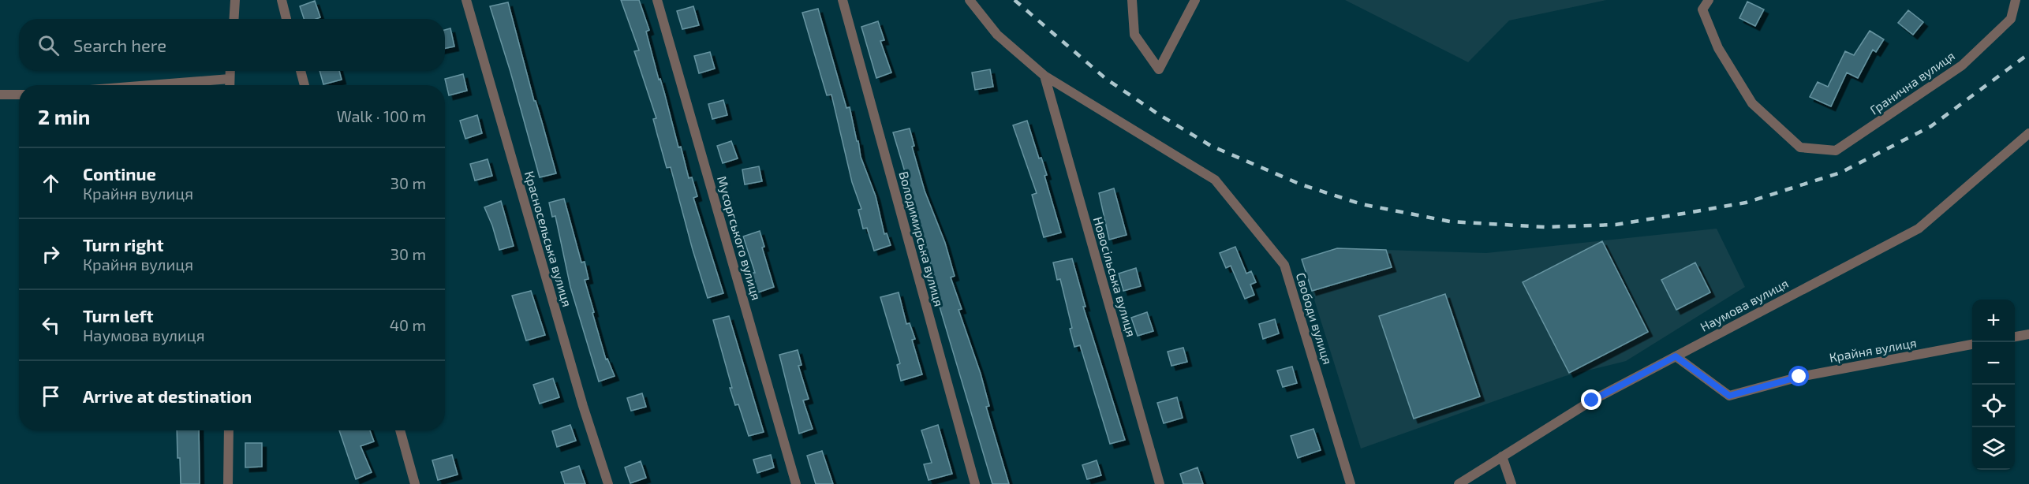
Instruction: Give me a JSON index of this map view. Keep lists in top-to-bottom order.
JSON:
{
  "streets": {
    "street": [
      "Гранична вулиця",
      "Мусоргського вулиця",
      "Красносельська вулиця",
      "Володимирська вулиця",
      "Новосільська вулиця",
      "Наумова вулиця",
      "Свободи вулиця",
      "Крайня вулиця"
    ]
  },
  "crossings": [
    ["Новосільська вулиця", "Свободи вулиця"],
    ["Наумова вулиця", "Крайня вулиця"]
  ],
  "page": {
    "search": "Search here",
    "heading": ["2 min", "Walk · 100 m"],
    "list": [
      ["Continue", "Крайня вулиця", "30 m"],
      ["Turn right", "Крайня вулиця", "30 m"],
      ["Turn left", "Наумова вулиця", "40 m"],
      "Arrive at destination"
    ],
    "map_buttons": ["+", "−"]
  }
}
